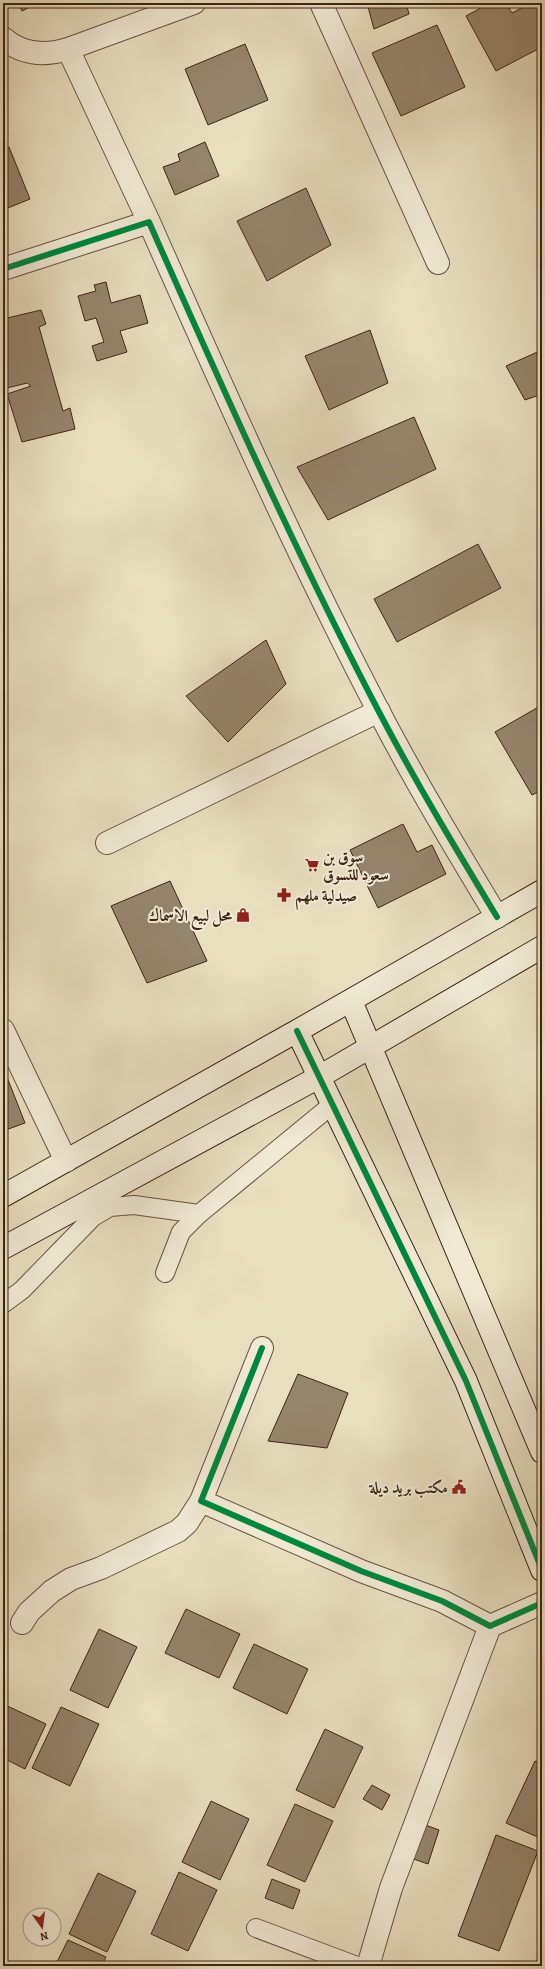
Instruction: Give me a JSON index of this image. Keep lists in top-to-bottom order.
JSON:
{
  "places": {
    "supermarket": ["سوق بن سعود للتسوق"],
    "pharmacy": ["صيدلية ملهم"],
    "shop": ["محل لبيع الاسماك"],
    "public building": ["مكتب بريد ديلة"]
  },
  "north": "bottom"
}
